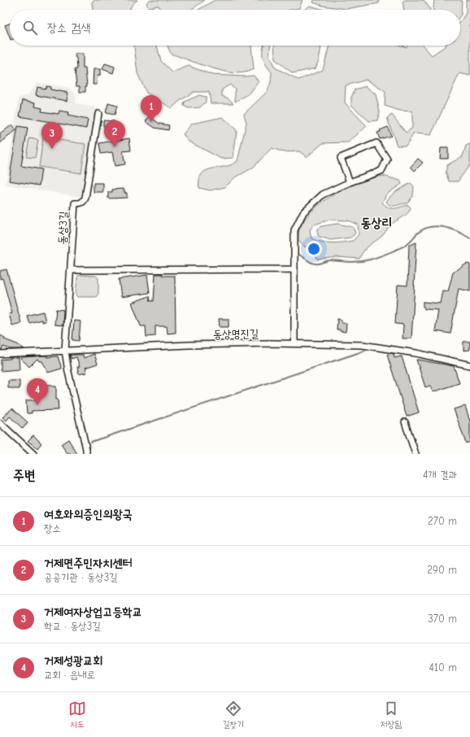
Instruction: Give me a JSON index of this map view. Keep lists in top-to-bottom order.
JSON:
{
  "streets": {
    "street": ["동상3길", "동상명진길"]
  },
  "crossings": [
    ["동상3길", "동상명진길"]
  ],
  "districts": ["동상리"],
  "page": {
    "search": "장소 검색",
    "pins": [
      "1",
      "2",
      "3",
      "4"
    ],
    "heading": ["주변", "4개 결과"],
    "list": [
      {
        "mark": "1",
        "name": "여호와의증인의왕국",
        "note": "장소",
        "value": "270 m"
      },
      {
        "mark": "2",
        "name": "거제면주민자치센터",
        "note": "공공기관 · 동상3길",
        "value": "290 m"
      },
      {
        "mark": "3",
        "name": "거제여자상업고등학교",
        "note": "학교 · 동상3길",
        "value": "370 m"
      },
      {
        "mark": "4",
        "name": "거제성광교회",
        "note": "교회 · 읍내로",
        "value": "410 m"
      }
    ],
    "nav": ["지도", "길찾기", "저장됨"]
  }
}
